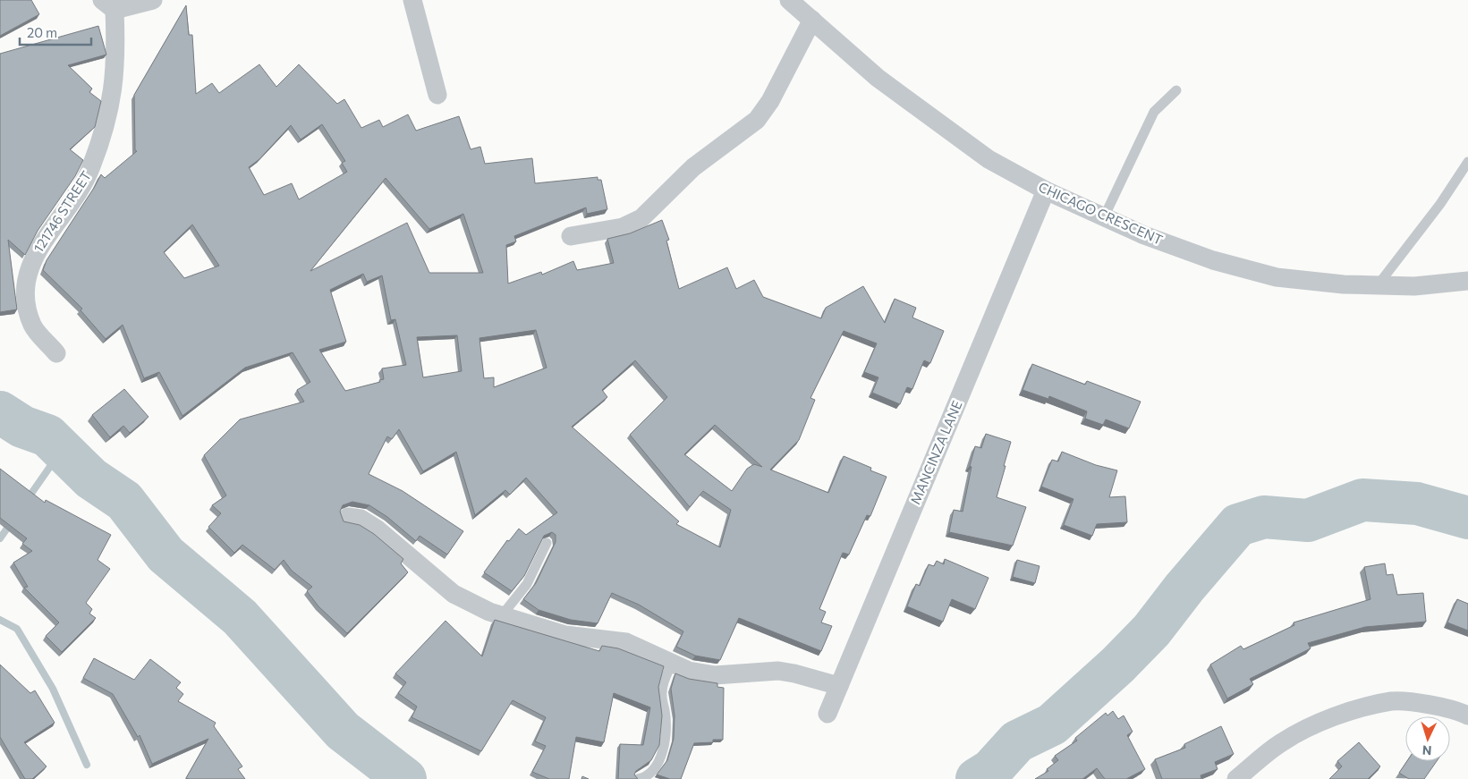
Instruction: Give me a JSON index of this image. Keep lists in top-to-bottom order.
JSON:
{
  "streets": {
    "street": ["121746 STREET", "CHICAGO CRESCENT", "MANCINZA LANE"]
  },
  "crossings": [
    ["CHICAGO CRESCENT", "MANCINZA LANE"]
  ],
  "scale_bar": "20 m",
  "north": "bottom"
}
